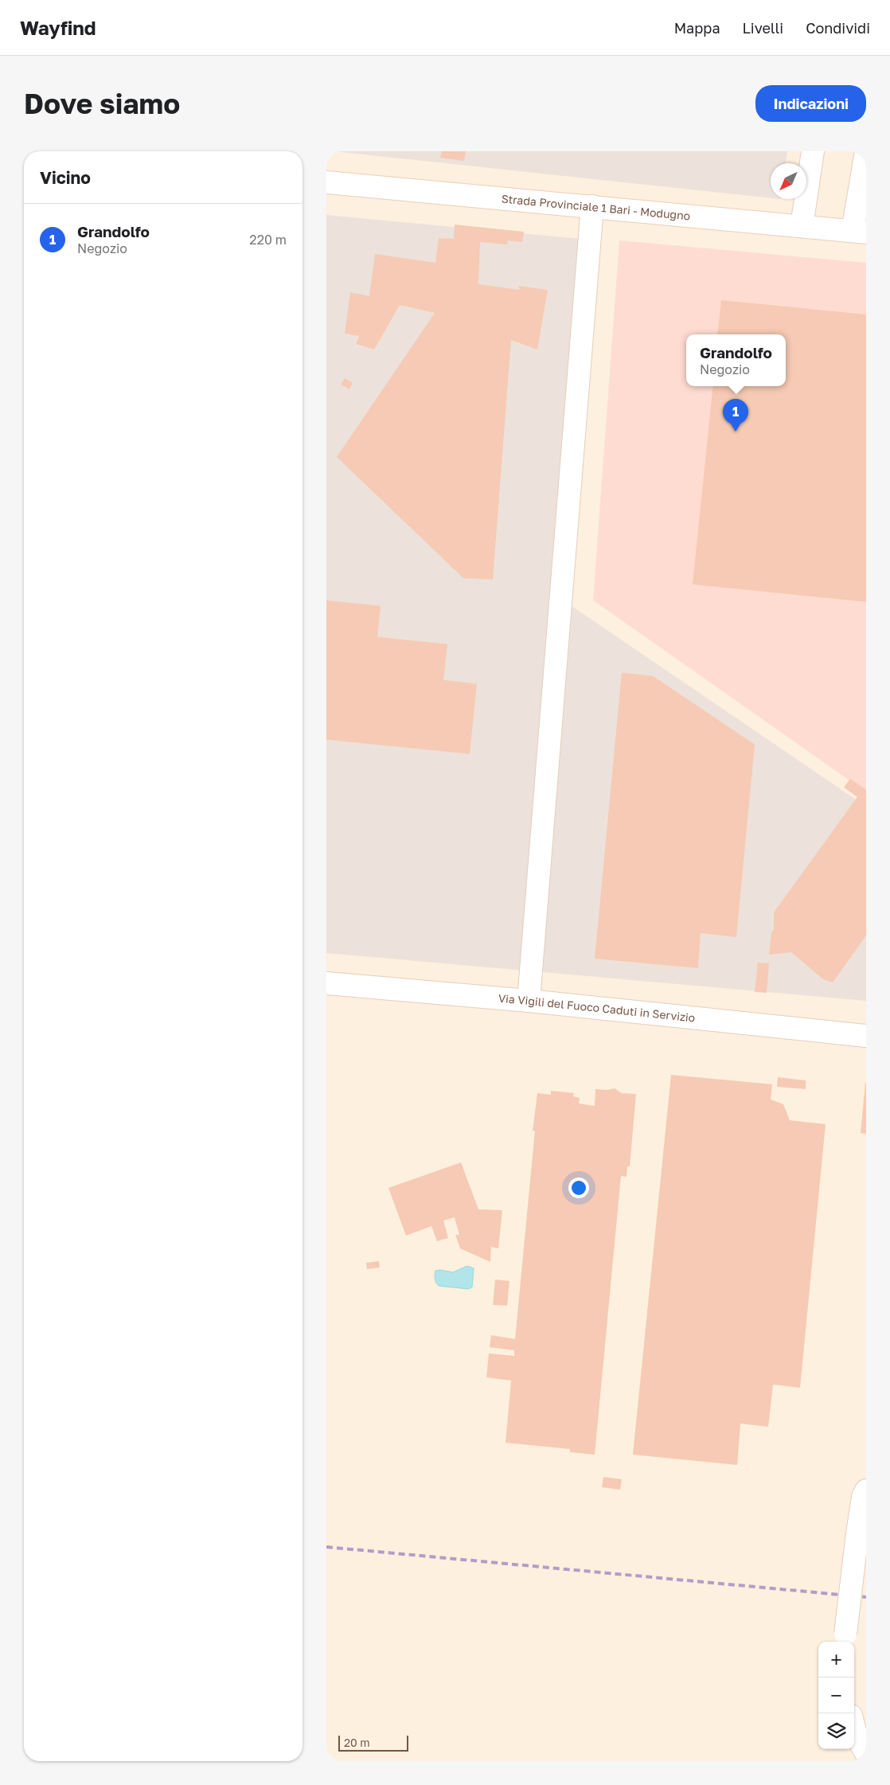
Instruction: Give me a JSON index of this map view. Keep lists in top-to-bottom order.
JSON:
{
  "streets": {
    "street": ["Strada Provinciale 1 Bari - Modugno", "Via Vigili del Fuoco Caduti in Servizio"]
  },
  "scale_bar": "20 m",
  "north": "bottom left",
  "page": {
    "header": "Wayfind",
    "nav": ["Mappa", "Livelli", "Condividi"],
    "buttons": "Indicazioni",
    "title": "Dove siamo",
    "heading": "Vicino",
    "list": [
      {
        "mark": "1",
        "name": "Grandolfo",
        "note": "Negozio",
        "value": "220 m"
      }
    ],
    "popup": ["Grandolfo", "Negozio"],
    "pins": "1",
    "map_buttons": ["+", "−"],
    "scale": "20 m"
  }
}
